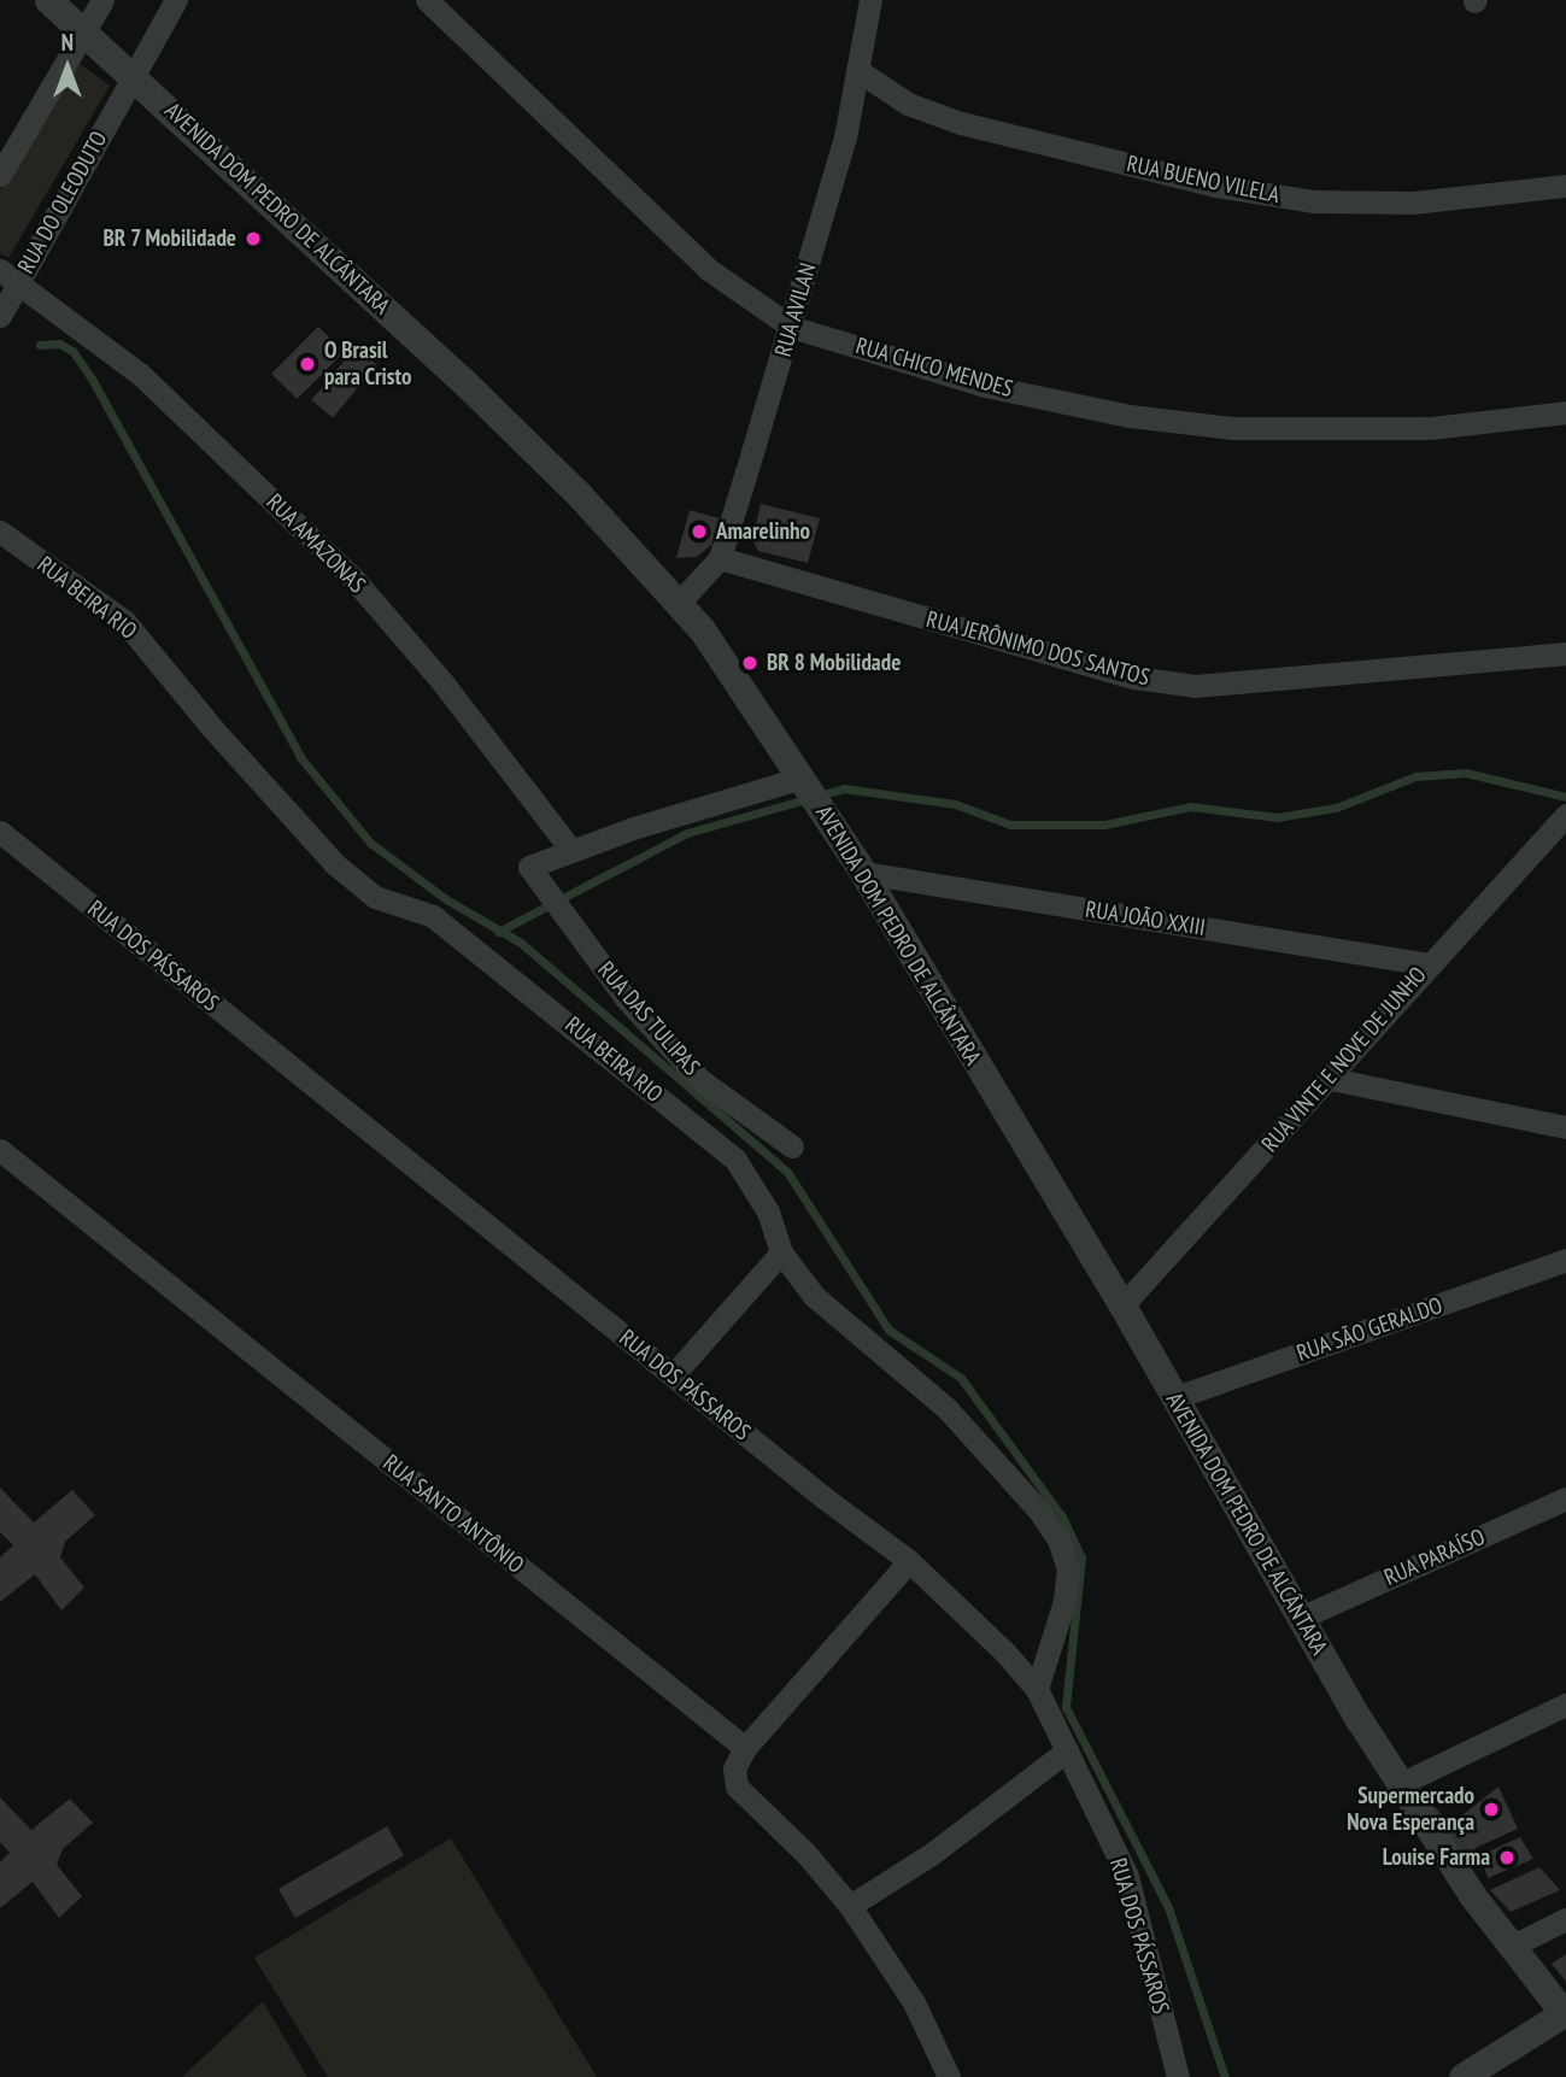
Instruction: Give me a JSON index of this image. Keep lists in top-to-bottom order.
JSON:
{
  "streets": {
    "street": [
      "RUA BUENO VILELA",
      "RUA DO OLEODUTO",
      "AVENIDA DOM PEDRO DE ALCÂNTARA",
      "RUA AVILAN",
      "RUA CHICO MENDES",
      "RUA AMAZONAS",
      "RUA BEIRA RIO",
      "RUA JERÔNIMO DOS SANTOS",
      "RUA JOÃO XXIII",
      "RUA DOS PÁSSAROS",
      "RUA DAS TULIPAS",
      "RUA VINTE E NOVE DE JUNHO",
      "RUA SÃO GERALDO",
      "RUA SANTO ANTÔNIO",
      "RUA PARAÍSO"
    ]
  },
  "crossings": [
    ["RUA BUENO VILELA", "RUA AVILAN"],
    ["RUA DO OLEODUTO", "AVENIDA DOM PEDRO DE ALCÂNTARA"],
    ["RUA DO OLEODUTO", "RUA AMAZONAS"],
    ["AVENIDA DOM PEDRO DE ALCÂNTARA", "RUA AVILAN"],
    ["AVENIDA DOM PEDRO DE ALCÂNTARA", "RUA JOÃO XXIII"],
    ["AVENIDA DOM PEDRO DE ALCÂNTARA", "RUA VINTE E NOVE DE JUNHO"],
    ["AVENIDA DOM PEDRO DE ALCÂNTARA", "RUA SÃO GERALDO"],
    ["AVENIDA DOM PEDRO DE ALCÂNTARA", "RUA PARAÍSO"],
    ["RUA AVILAN", "RUA CHICO MENDES"],
    ["RUA AVILAN", "RUA JERÔNIMO DOS SANTOS"],
    ["RUA AMAZONAS", "RUA DAS TULIPAS"],
    ["RUA BEIRA RIO", "RUA DOS PÁSSAROS"],
    ["RUA JOÃO XXIII", "RUA VINTE E NOVE DE JUNHO"]
  ],
  "places": [
    "BR 7 Mobilidade",
    "O Brasil para Cristo",
    "Amarelinho",
    "BR 8 Mobilidade",
    "Supermercado Nova Esperança",
    "Louise Farma"
  ],
  "north": "top"
}
